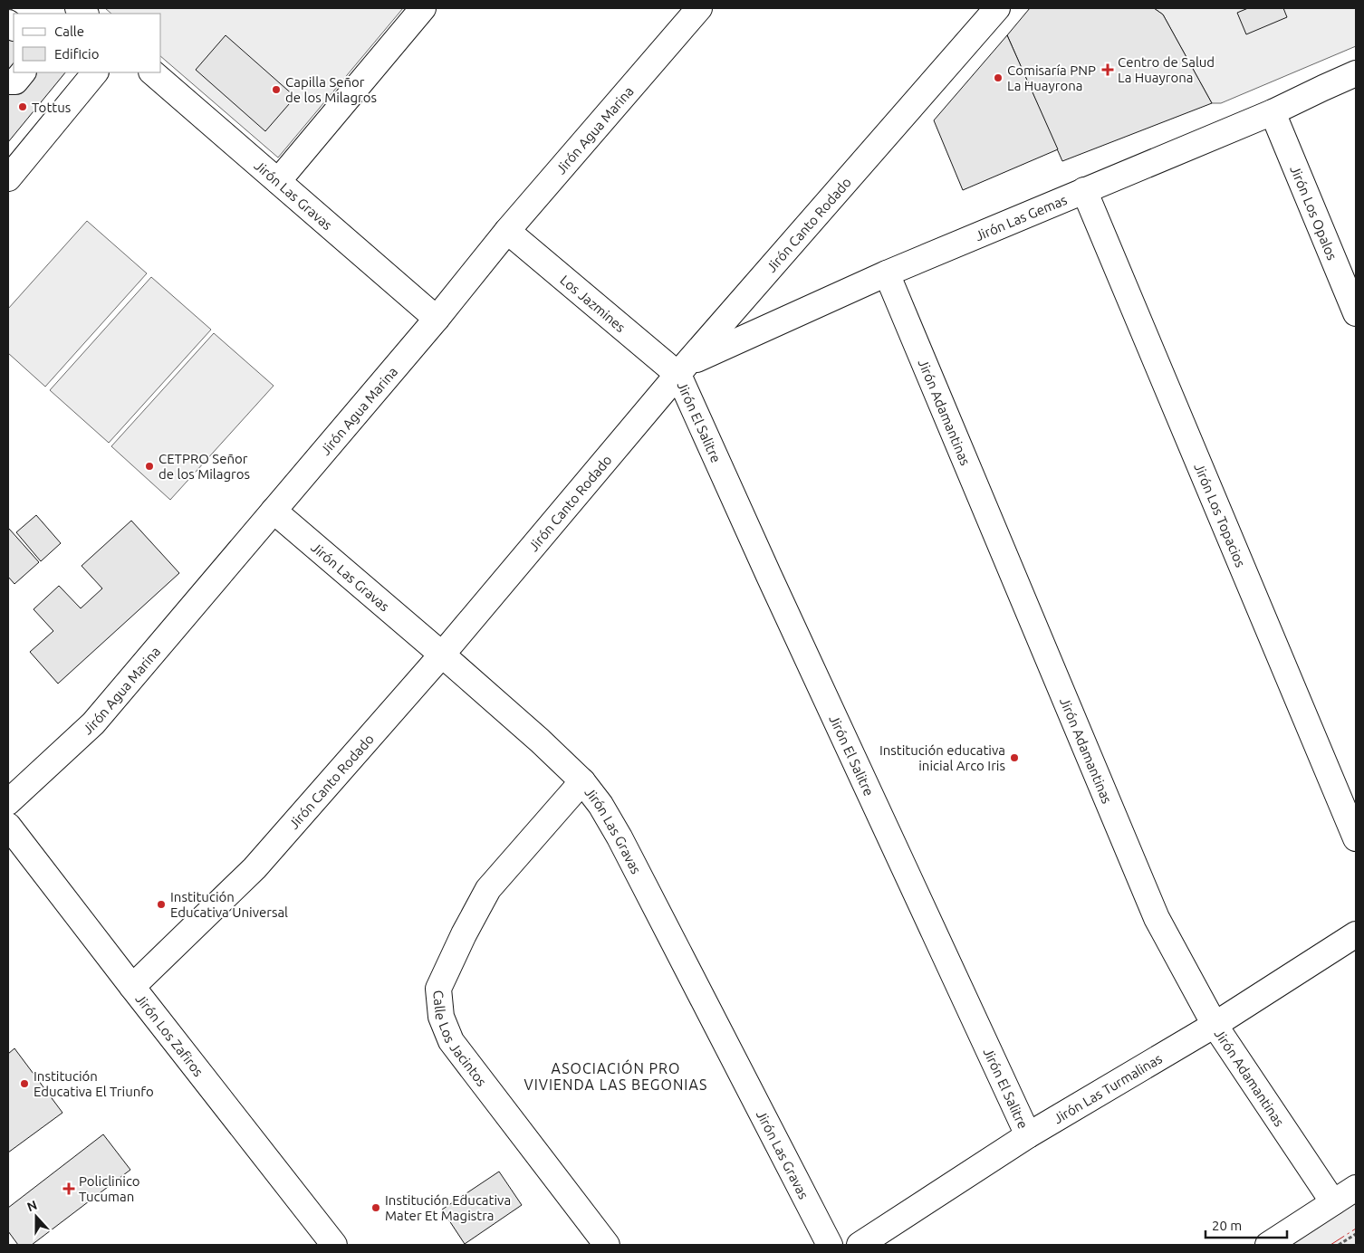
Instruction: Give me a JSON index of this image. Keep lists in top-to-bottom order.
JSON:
{
  "streets": {
    "street": [
      "Jirón Agua Marina",
      "Jirón Las Gravas",
      "Jirón Los Opalos",
      "Jirón Las Gemas",
      "Jirón Canto Rodado",
      "Los Jazmines",
      "Jirón Adamantinas",
      "Jirón El Salitre",
      "Jirón Los Topacios",
      "Jirón Los Zafiros",
      "Calle Los Jacintos",
      "Jirón Las Turmalinas"
    ]
  },
  "crossings": [
    ["Jirón Agua Marina", "Jirón Las Gravas"],
    ["Jirón Agua Marina", "Los Jazmines"],
    ["Jirón Las Gravas", "Jirón Canto Rodado"],
    ["Jirón Las Gravas", "Calle Los Jacintos"],
    ["Jirón Los Opalos", "Jirón Las Gemas"],
    ["Jirón Las Gemas", "Jirón Canto Rodado"],
    ["Jirón Las Gemas", "Los Jazmines"],
    ["Jirón Las Gemas", "Jirón Adamantinas"],
    ["Jirón Las Gemas", "Jirón El Salitre"],
    ["Jirón Las Gemas", "Jirón Los Topacios"],
    ["Jirón Canto Rodado", "Los Jazmines"],
    ["Jirón Canto Rodado", "Jirón El Salitre"],
    ["Jirón Canto Rodado", "Jirón Los Zafiros"],
    ["Los Jazmines", "Jirón El Salitre"],
    ["Jirón Adamantinas", "Jirón Las Turmalinas"],
    ["Jirón El Salitre", "Jirón Las Turmalinas"]
  ],
  "districts": ["ASOCIACIÓN PRO VIVIENDA LAS BEGONIAS"],
  "places": {
    "health": ["Centro de Salud La Huayrona", "Policlinico Tucuman"],
    "other": [
      "Comisaría PNP La Huayrona",
      "Capilla Señor de los Milagros",
      "Tottus",
      "CETPRO Señor de los Milagros",
      "Institución educativa inicial Arco Iris",
      "Institución Educativa Universal",
      "Institución Educativa El Triunfo",
      "Institución Educativa Mater Et Magistra"
    ]
  },
  "legend": ["Calle", "Edificio"],
  "scale_bar": "20 m",
  "north": "top"
}
